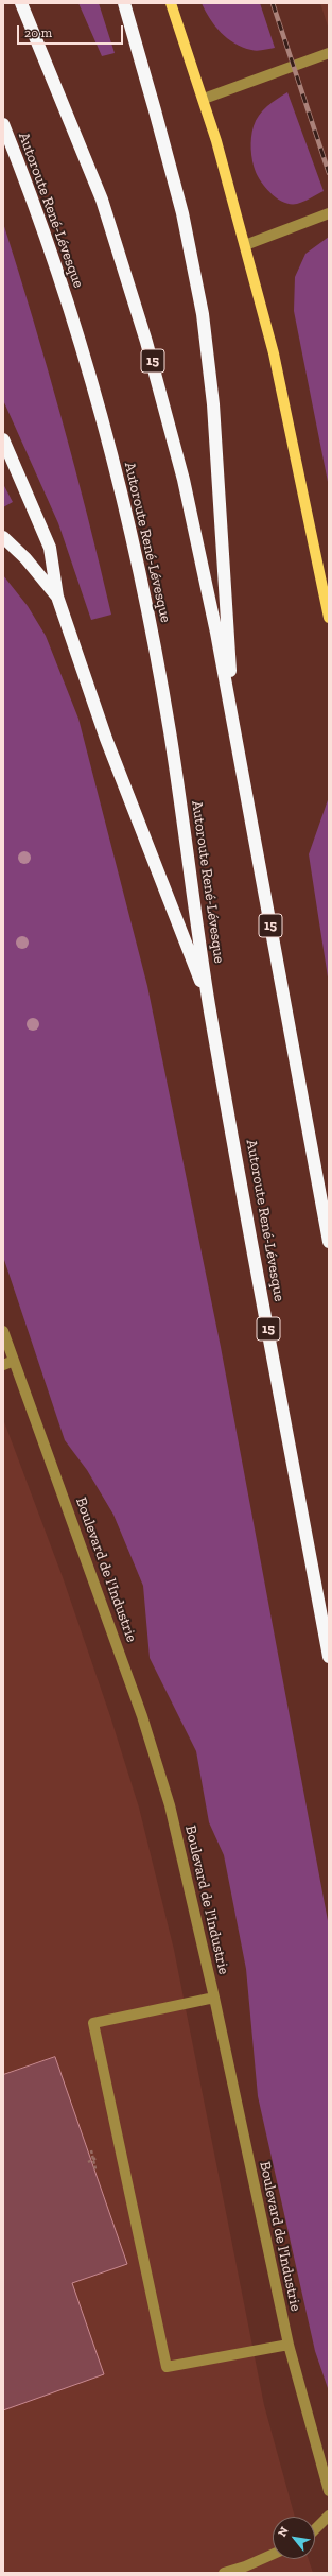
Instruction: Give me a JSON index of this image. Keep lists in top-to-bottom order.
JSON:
{
  "streets": {
    "highway": ["Autoroute René-Lévesque", "15"],
    "street": ["Boulevard de l'Industrie"]
  },
  "scale_bar": "20 m",
  "north": "top left"
}
